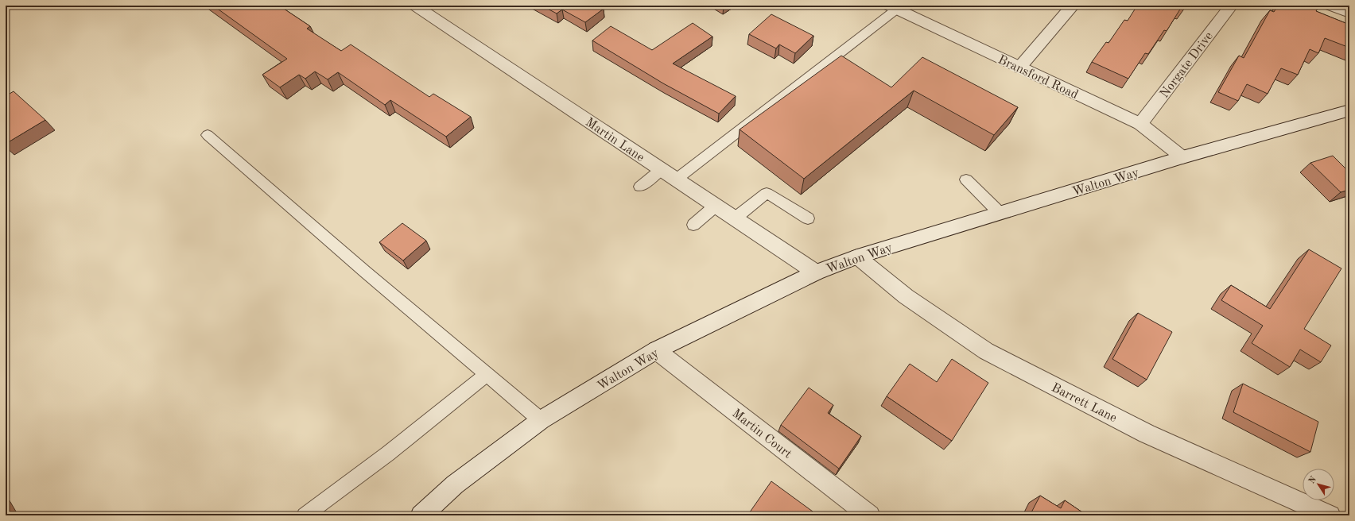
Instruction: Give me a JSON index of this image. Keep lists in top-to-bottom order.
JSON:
{
  "streets": {
    "street": [
      "Norgate Drive",
      "Bransford Road",
      "Martin Lane",
      "Walton Way",
      "Barrett Lane",
      "Martin Court"
    ]
  },
  "crossings": [
    ["Norgate Drive", "Bransford Road"],
    ["Bransford Road", "Walton Way"],
    ["Martin Lane", "Walton Way"],
    ["Walton Way", "Barrett Lane"],
    ["Walton Way", "Martin Court"]
  ],
  "north": "top left"
}
